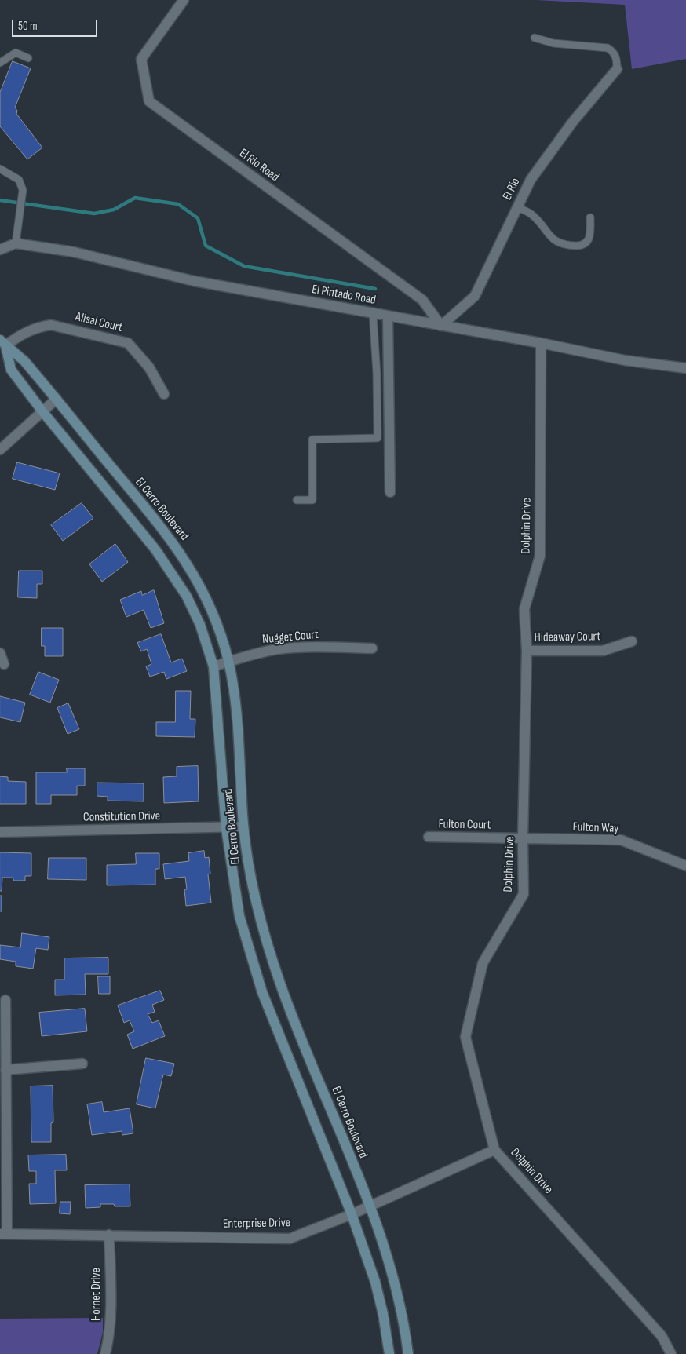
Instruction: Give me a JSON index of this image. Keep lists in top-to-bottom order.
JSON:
{
  "streets": {
    "street": [
      "El Rio Road",
      "El Rio",
      "El Pintado Road",
      "Alisal Court",
      "El Cerro Boulevard",
      "Dolphin Drive",
      "Nugget Court",
      "Hideaway Court",
      "Constitution Drive",
      "Fulton Court",
      "Fulton Way",
      "Enterprise Drive",
      "Hornet Drive"
    ]
  },
  "crossings": [
    ["El Rio Road", "El Rio"],
    ["El Rio Road", "El Pintado Road"],
    ["El Rio", "El Pintado Road"],
    ["El Pintado Road", "Dolphin Drive"],
    ["Alisal Court", "El Cerro Boulevard"],
    ["El Cerro Boulevard", "Nugget Court"],
    ["El Cerro Boulevard", "Constitution Drive"],
    ["El Cerro Boulevard", "Enterprise Drive"],
    ["Dolphin Drive", "Hideaway Court"],
    ["Dolphin Drive", "Fulton Court"],
    ["Dolphin Drive", "Fulton Way"],
    ["Dolphin Drive", "Enterprise Drive"],
    ["Fulton Court", "Fulton Way"],
    ["Enterprise Drive", "Hornet Drive"]
  ],
  "scale_bar": "50 m"
}
